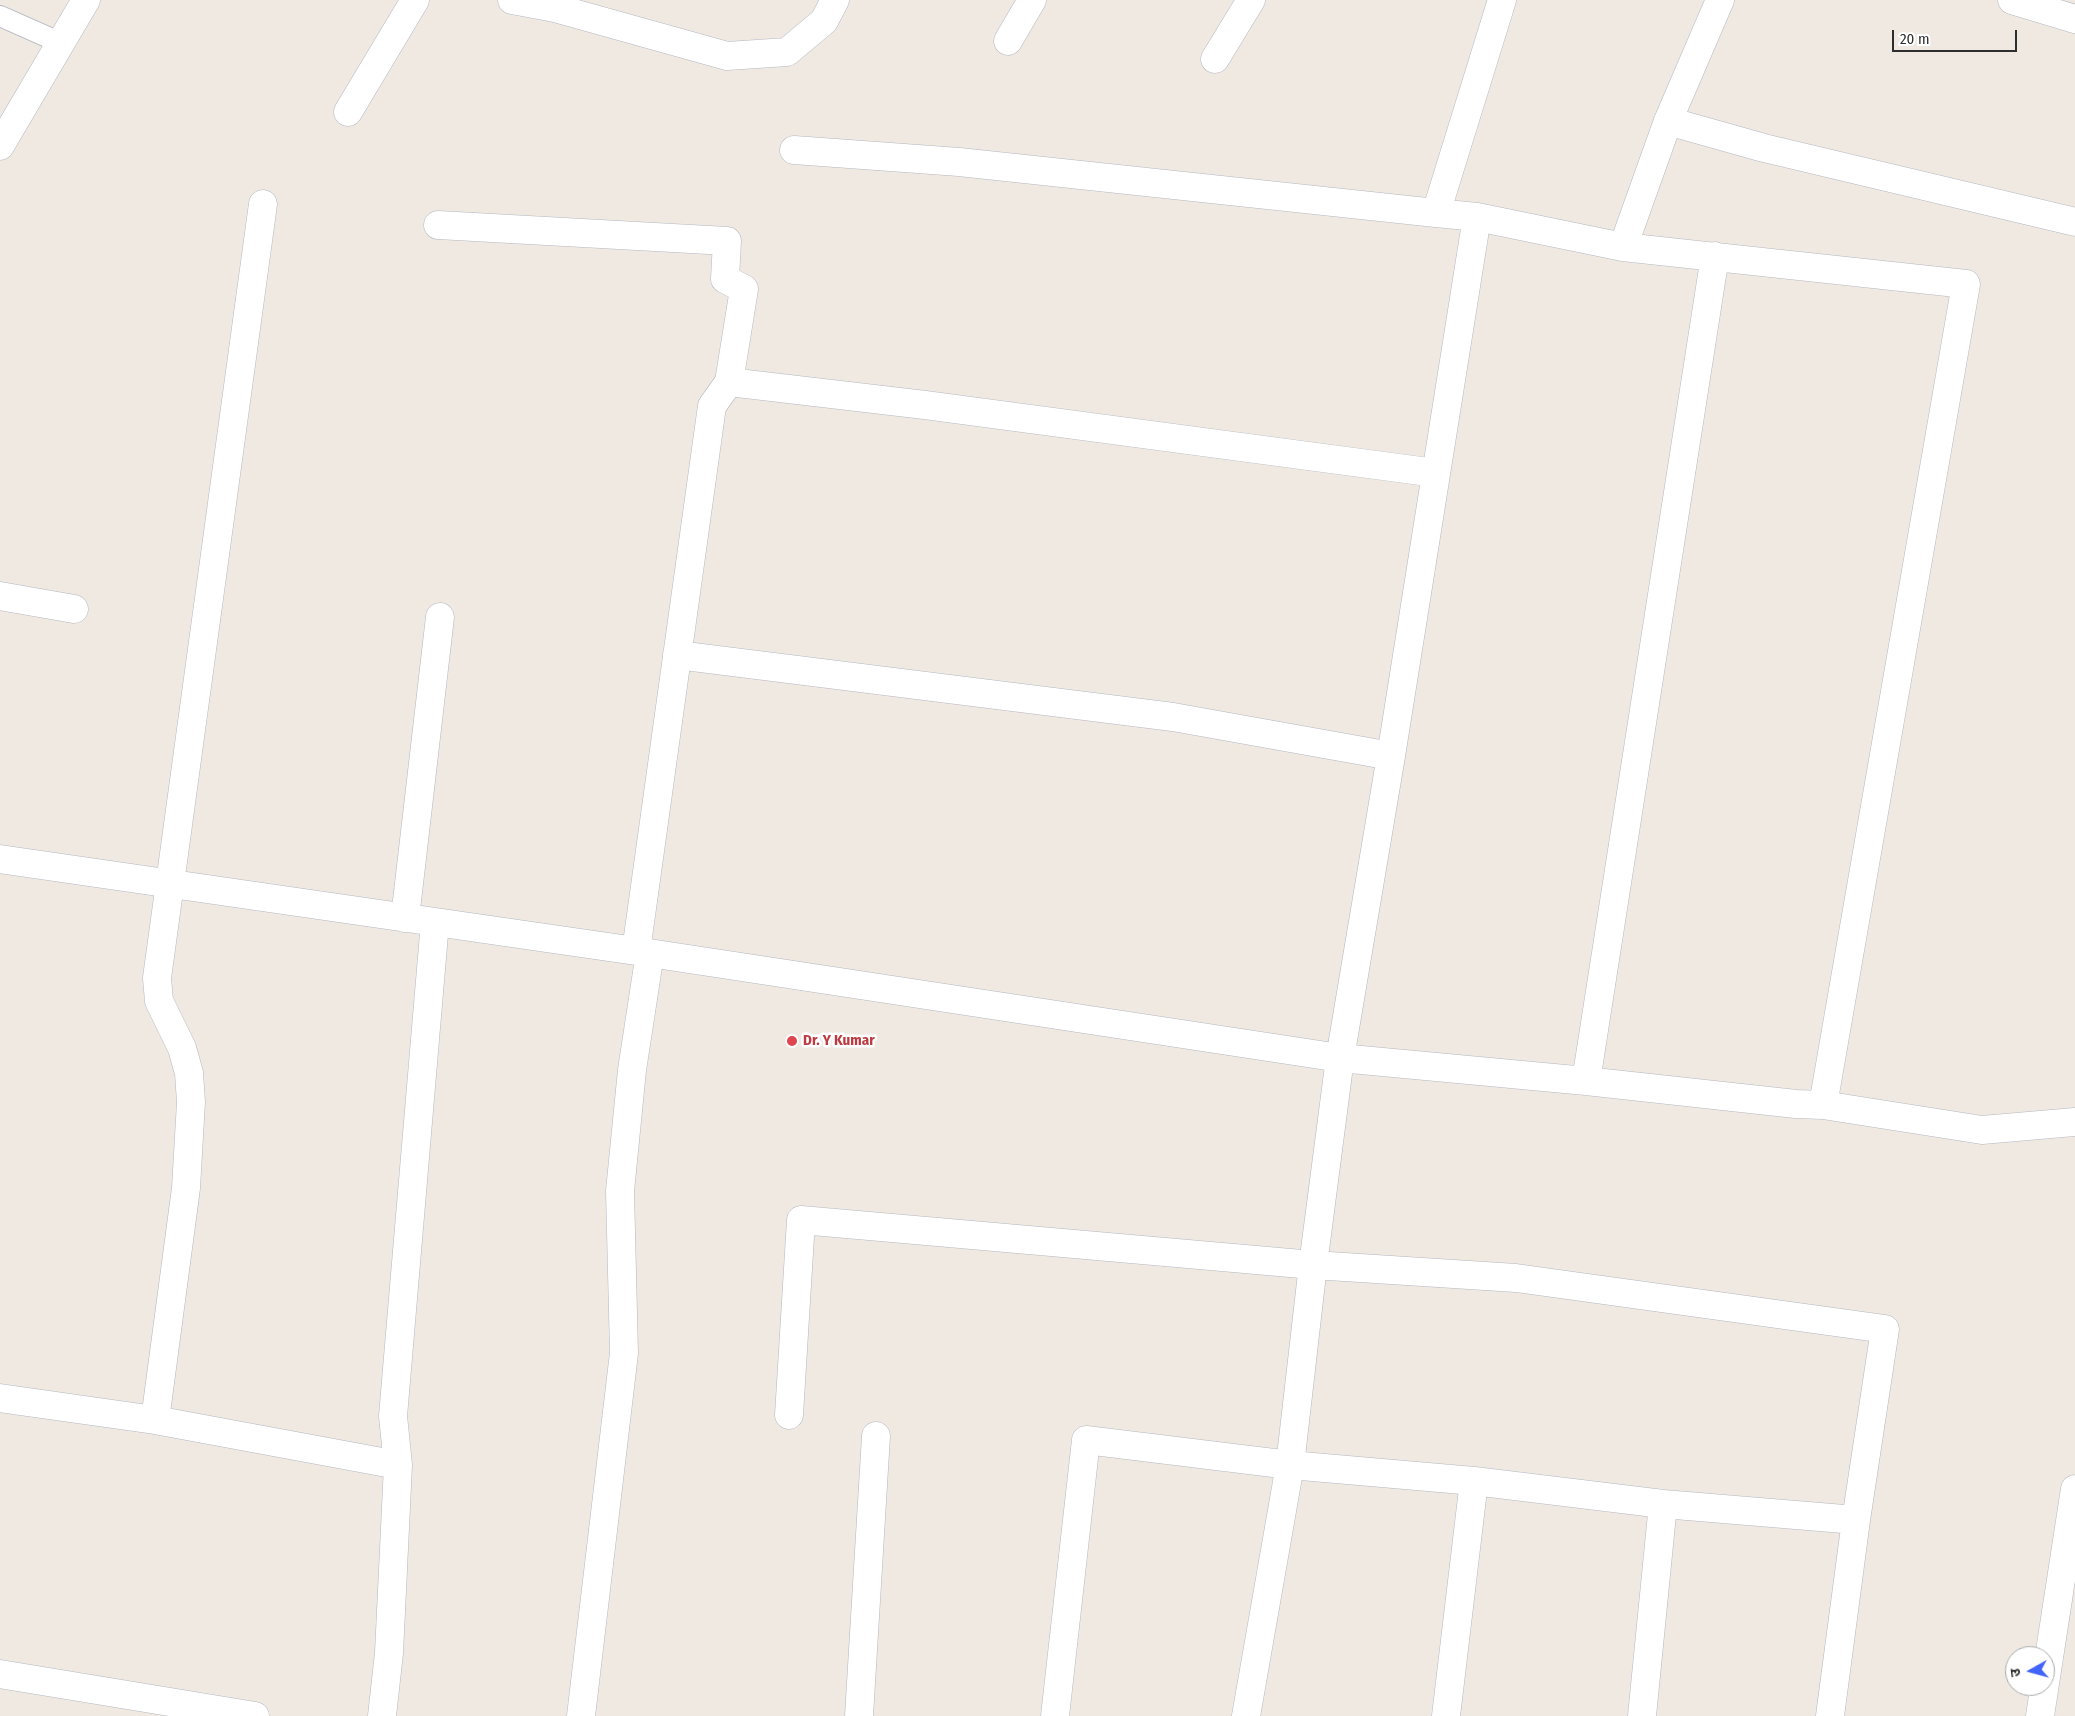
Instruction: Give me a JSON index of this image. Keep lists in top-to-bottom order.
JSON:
{
  "places": ["Dr. Y Kumar"],
  "scale_bar": "20 m",
  "north": "left"
}
